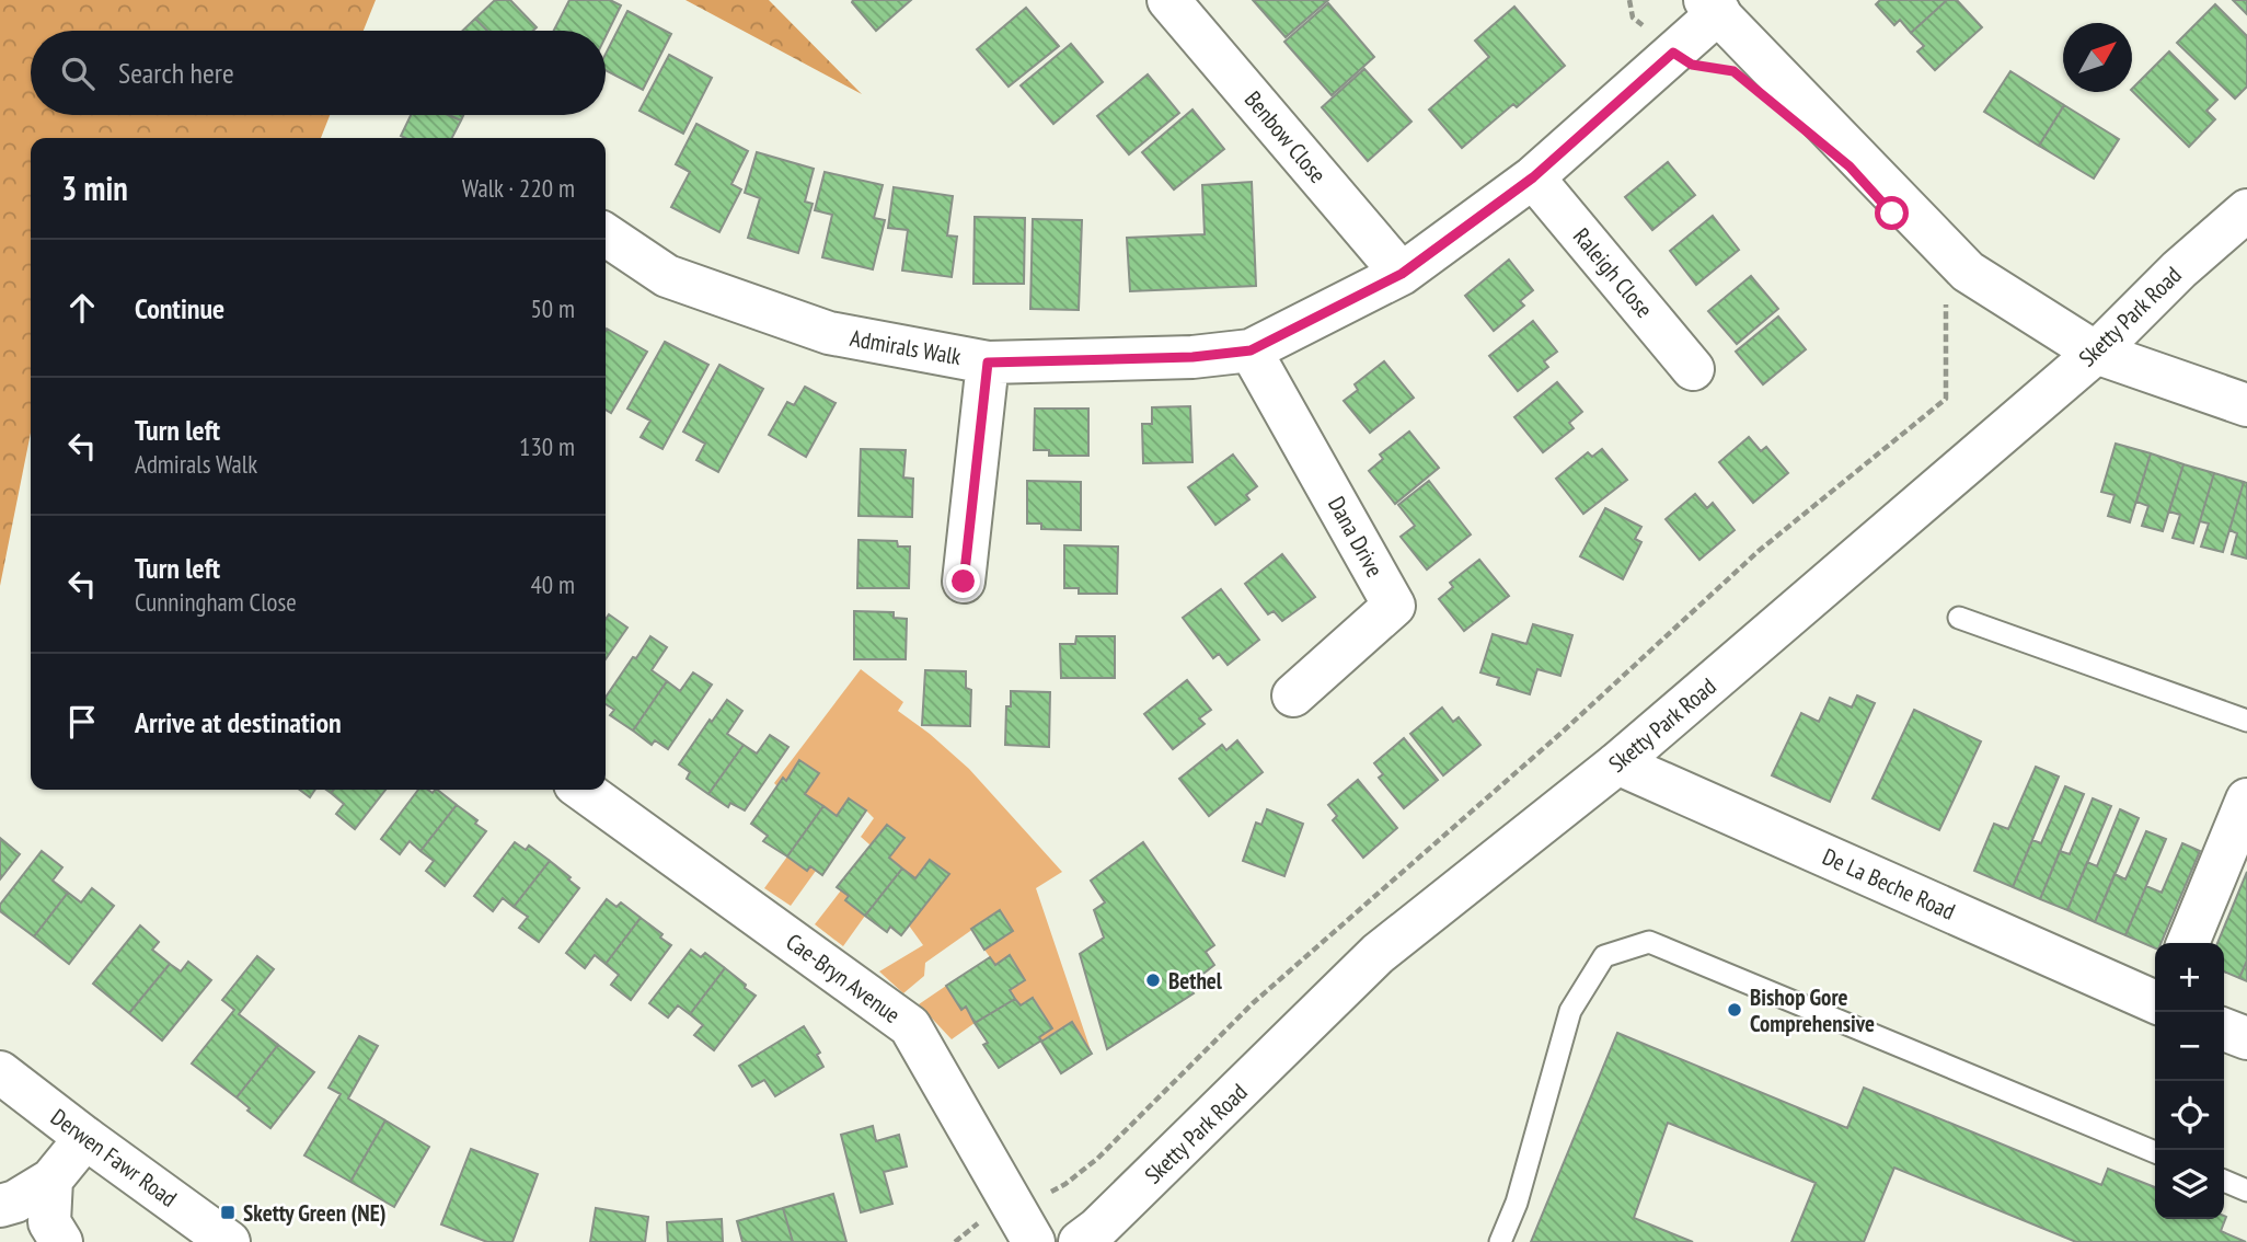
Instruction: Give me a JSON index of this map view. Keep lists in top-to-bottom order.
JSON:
{
  "streets": {
    "street": [
      "Benbow Close",
      "Raleigh Close",
      "Sketty Park Road",
      "Admirals Walk",
      "Dana Drive",
      "De La Beche Road",
      "Cae-Bryn Avenue",
      "Derwen Fawr Road"
    ]
  },
  "crossings": [
    ["Benbow Close", "Admirals Walk"],
    ["Raleigh Close", "Admirals Walk"],
    ["Sketty Park Road", "De La Beche Road"],
    ["Admirals Walk", "Dana Drive"]
  ],
  "places": {
    "other": ["Bethel", "Bishop Gore Comprehensive"],
    "transit": ["Sketty Green (NE)"]
  },
  "north": "top right",
  "page": {
    "search": "Search here",
    "heading": ["3 min", "Walk · 220 m"],
    "list": [
      ["Continue", "50 m"],
      ["Turn left", "Admirals Walk", "130 m"],
      ["Turn left", "Cunningham Close", "40 m"],
      "Arrive at destination"
    ],
    "map_buttons": ["+", "−"]
  }
}
